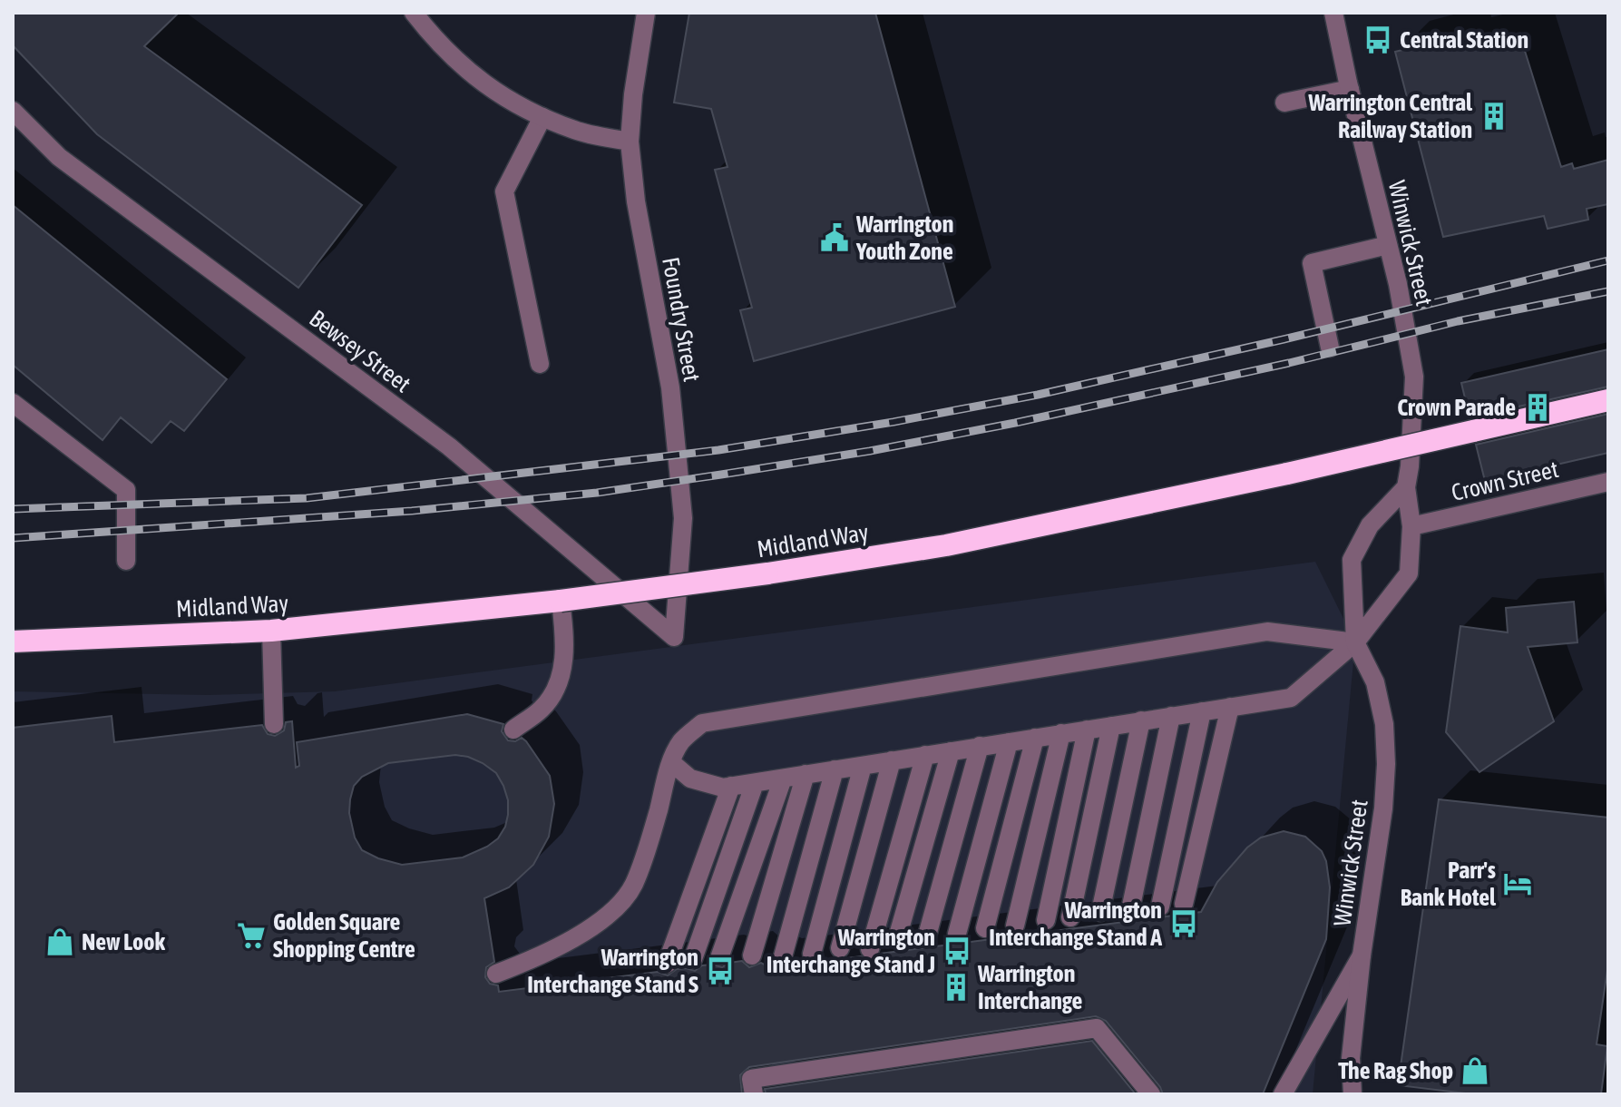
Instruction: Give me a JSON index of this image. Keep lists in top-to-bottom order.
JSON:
{
  "streets": {
    "highway": ["Midland Way"],
    "street": [
      "Winwick Street",
      "Foundry Street",
      "Bewsey Street",
      "Crown Street"
    ]
  },
  "crossings": [
    ["Winwick Street", "Crown Street"],
    ["Foundry Street", "Bewsey Street"]
  ],
  "places": {
    "bus stop": [
      "Central Station",
      "Warrington Interchange Stand A",
      "Warrington Interchange Stand J",
      "Warrington Interchange Stand S"
    ],
    "building": ["Warrington Central Railway Station", "Crown Parade", "Warrington Interchange"],
    "public building": ["Warrington Youth Zone"],
    "hotel": ["Parr's Bank Hotel"],
    "supermarket": ["Golden Square Shopping Centre"],
    "shop": ["New Look", "The Rag Shop"]
  }
}
